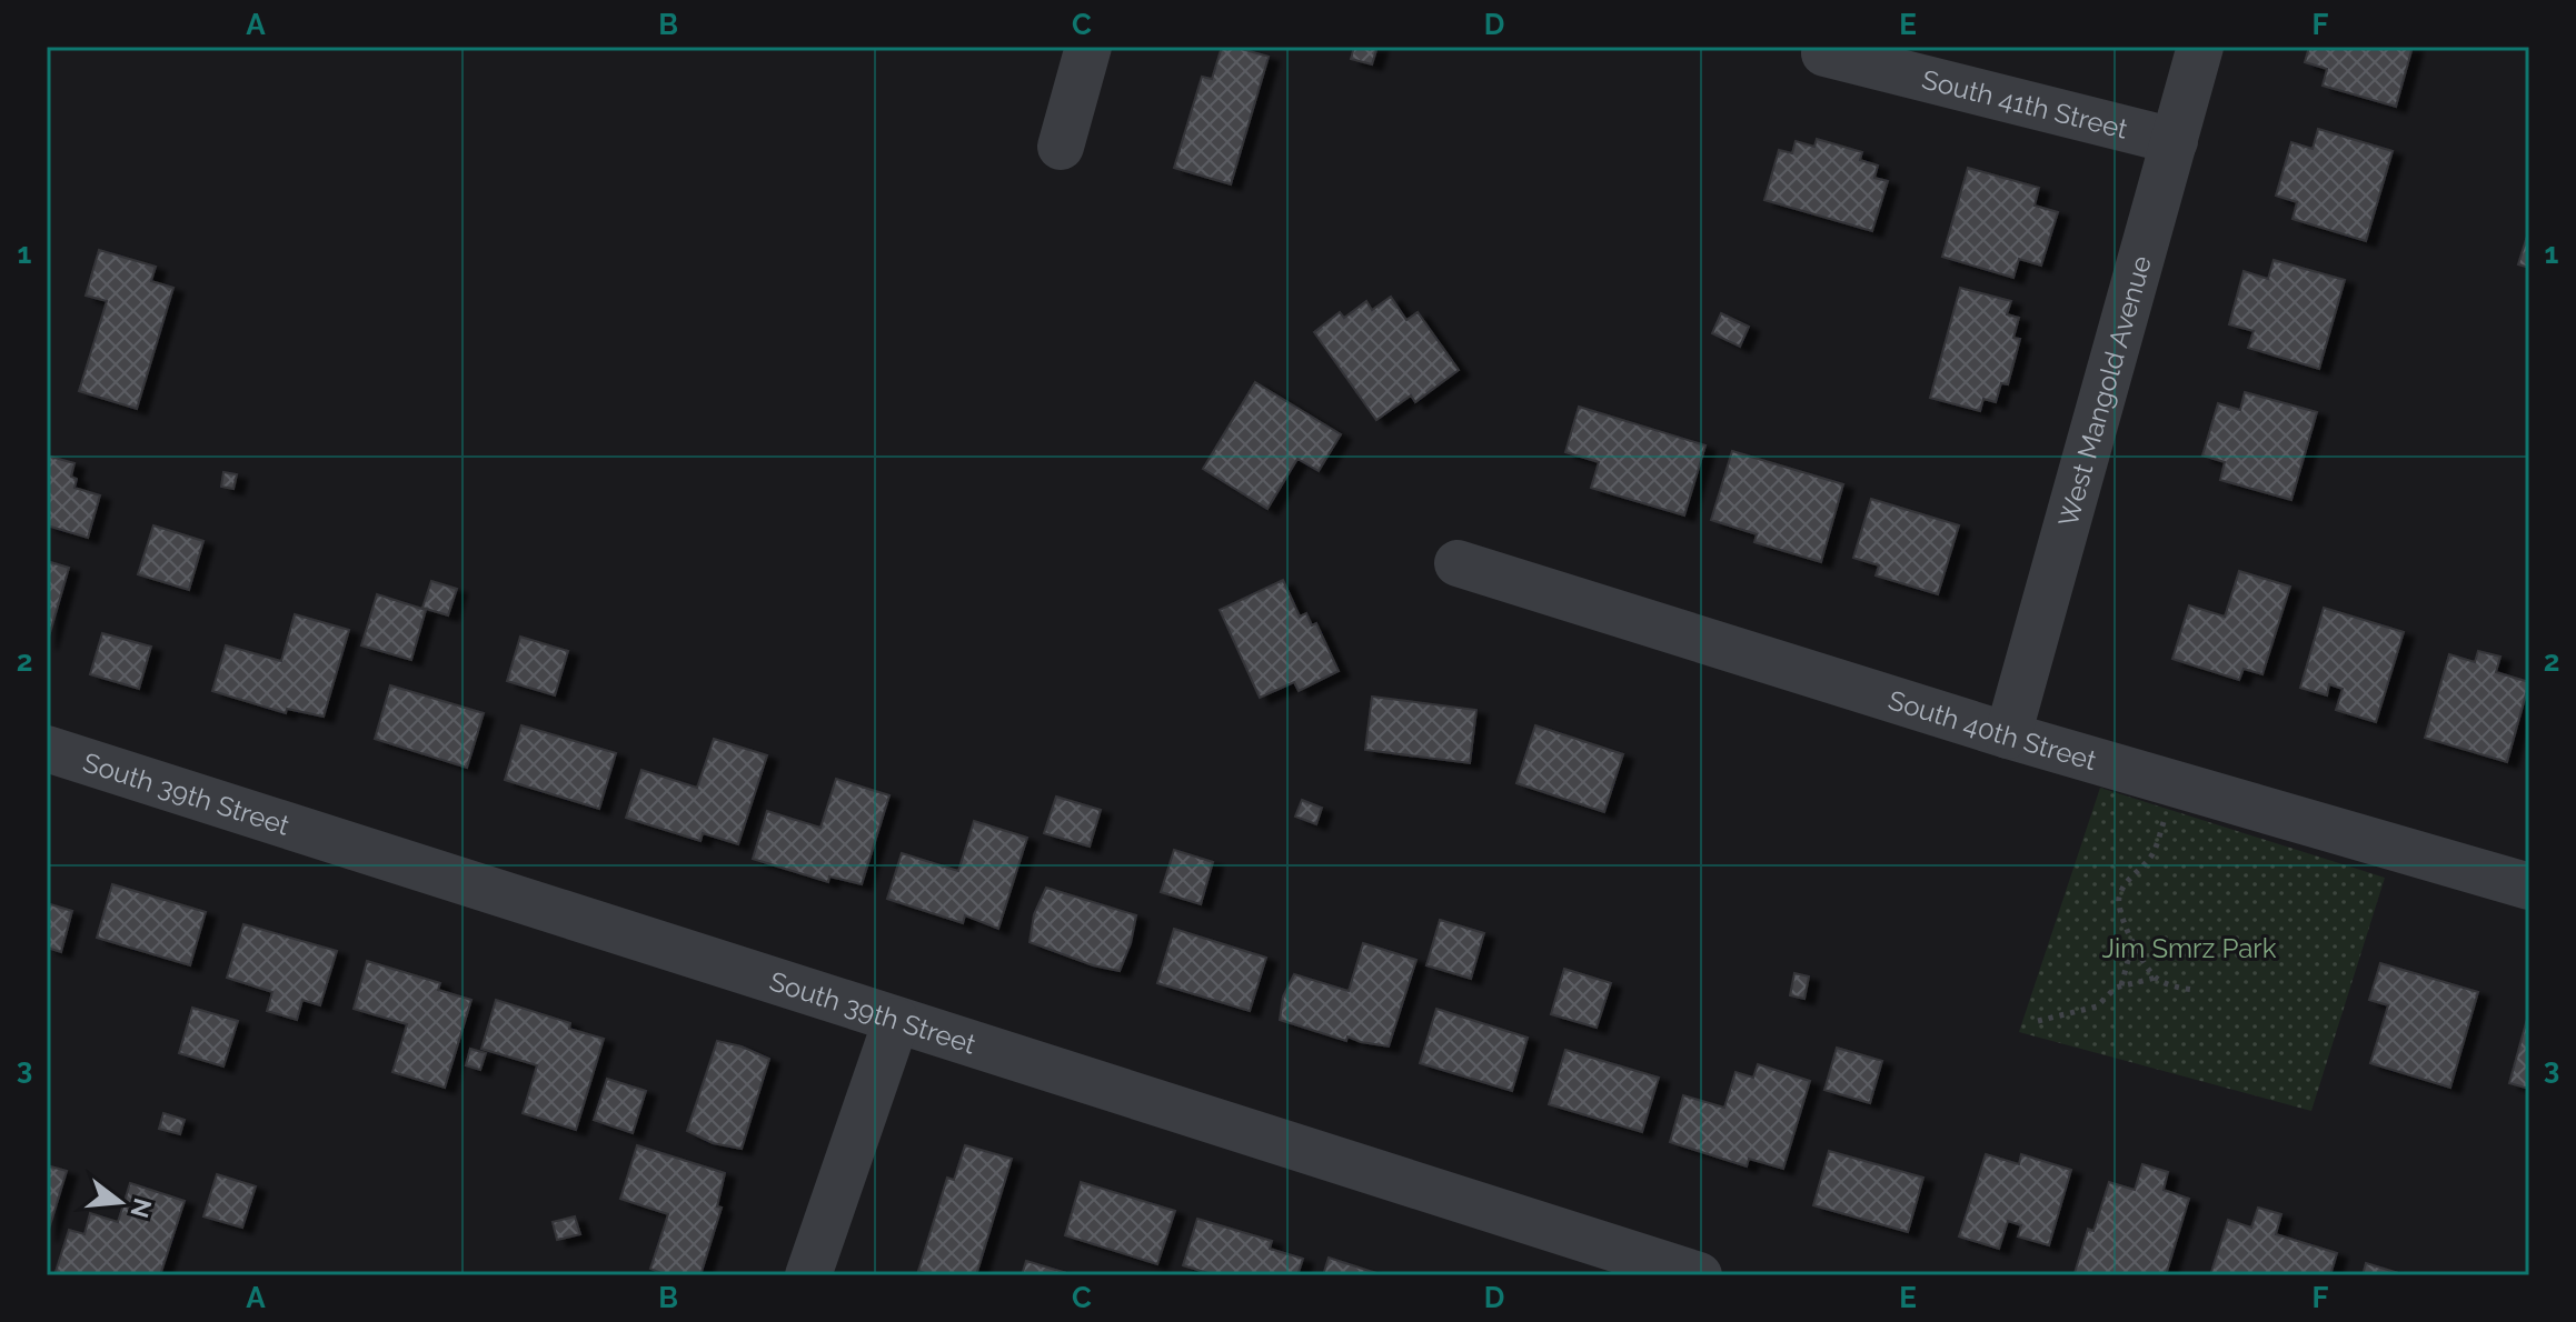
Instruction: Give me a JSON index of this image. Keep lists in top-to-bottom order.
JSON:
{
  "streets": {
    "street": [
      "South 41th Street",
      "West Mangold Avenue",
      "South 40th Street",
      "South 39th Street"
    ]
  },
  "crossings": [
    ["South 41th Street", "West Mangold Avenue"],
    ["West Mangold Avenue", "South 40th Street"]
  ],
  "parks": ["Jim Smrz Park"],
  "north": "right",
  "grid": {
    "columns": [
      "A",
      "B",
      "C",
      "D",
      "E",
      "F"
    ],
    "rows": ["1", "2", "3"]
  }
}
